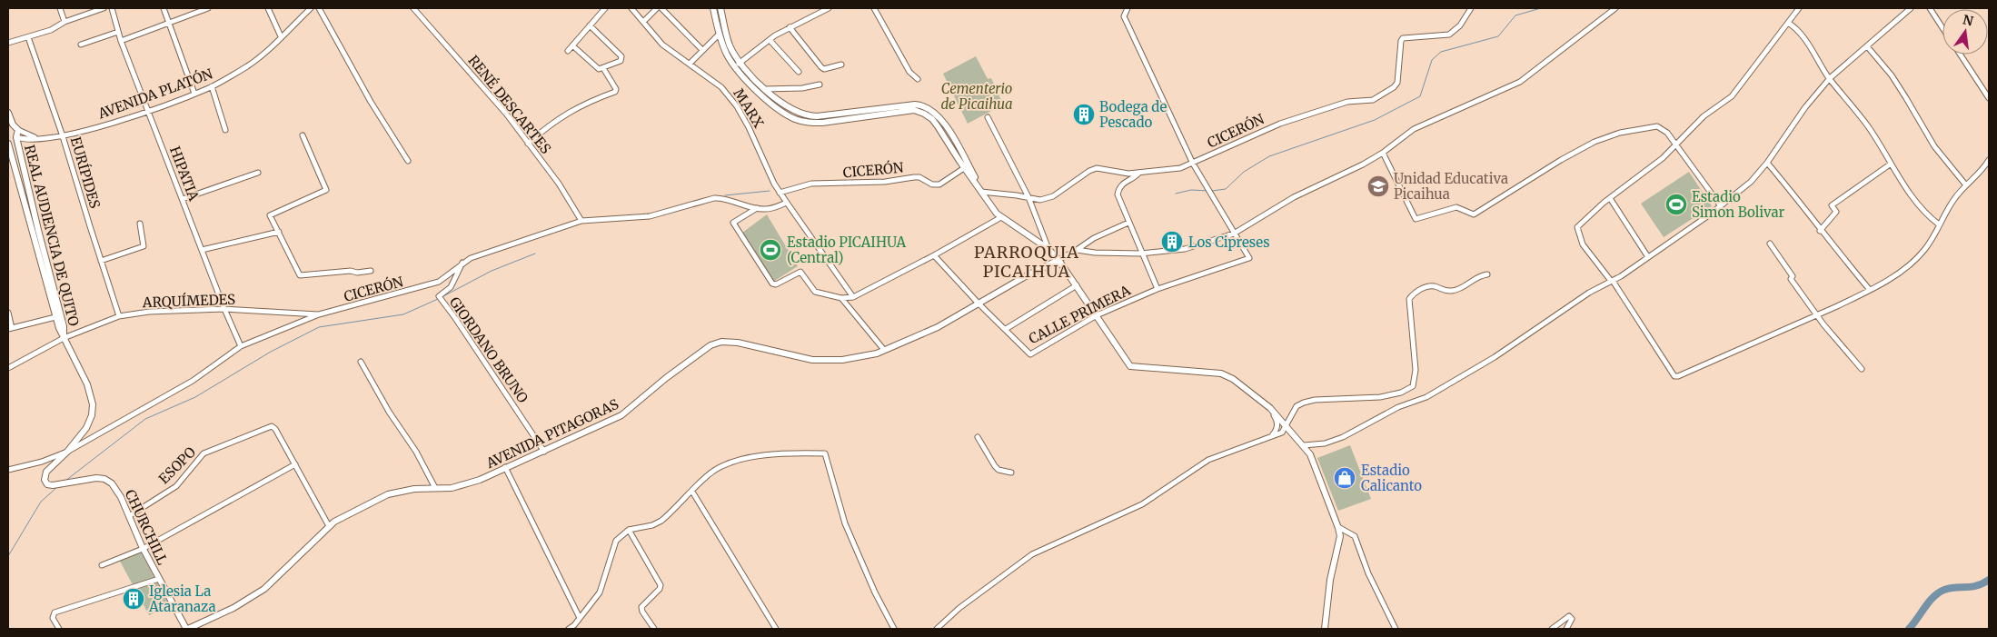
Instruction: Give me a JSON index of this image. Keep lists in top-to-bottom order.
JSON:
{
  "streets": {
    "main road": ["REAL AUDIENCIA DE QUITO", "AVENIDA PITAGORAS", "CHURCHILL"],
    "street": [
      "AVENIDA PLATÓN",
      "RENÉ DESCARTES",
      "MARX",
      "CICERÓN",
      "EURÍPIDES",
      "HIPATIA",
      "ARQUÍMEDES",
      "CALLE PRIMERA",
      "GIORDANO BRUNO",
      "ESOPO"
    ]
  },
  "crossings": [
    ["AVENIDA PLATÓN", "EURÍPIDES"],
    ["AVENIDA PLATÓN", "HIPATIA"],
    ["AVENIDA PLATÓN", "REAL AUDIENCIA DE QUITO"],
    ["RENÉ DESCARTES", "CICERÓN"],
    ["MARX", "CICERÓN"],
    ["CICERÓN", "HIPATIA"],
    ["CICERÓN", "REAL AUDIENCIA DE QUITO"],
    ["CICERÓN", "ARQUÍMEDES"],
    ["CICERÓN", "GIORDANO BRUNO"],
    ["CICERÓN", "CHURCHILL"],
    ["EURÍPIDES", "ARQUÍMEDES"],
    ["HIPATIA", "ARQUÍMEDES"],
    ["REAL AUDIENCIA DE QUITO", "ARQUÍMEDES"],
    ["REAL AUDIENCIA DE QUITO", "CHURCHILL"],
    ["GIORDANO BRUNO", "AVENIDA PITAGORAS"],
    ["AVENIDA PITAGORAS", "CHURCHILL"],
    ["ESOPO", "CHURCHILL"]
  ],
  "districts": ["PARROQUIA PICAIHUA"],
  "parks": ["Cementerio de Picaihua"],
  "places": {
    "building": ["Bodega de Pescado", "Los Cipreses", "Iglesia La Ataranaza"],
    "school or university": ["Unidad Educativa Picaihua"],
    "sports": ["Estadio Simon Bolivar", "Estadio PICAIHUA (Central)"],
    "shop": ["Estadio Calicanto"]
  },
  "north": "top"
}
